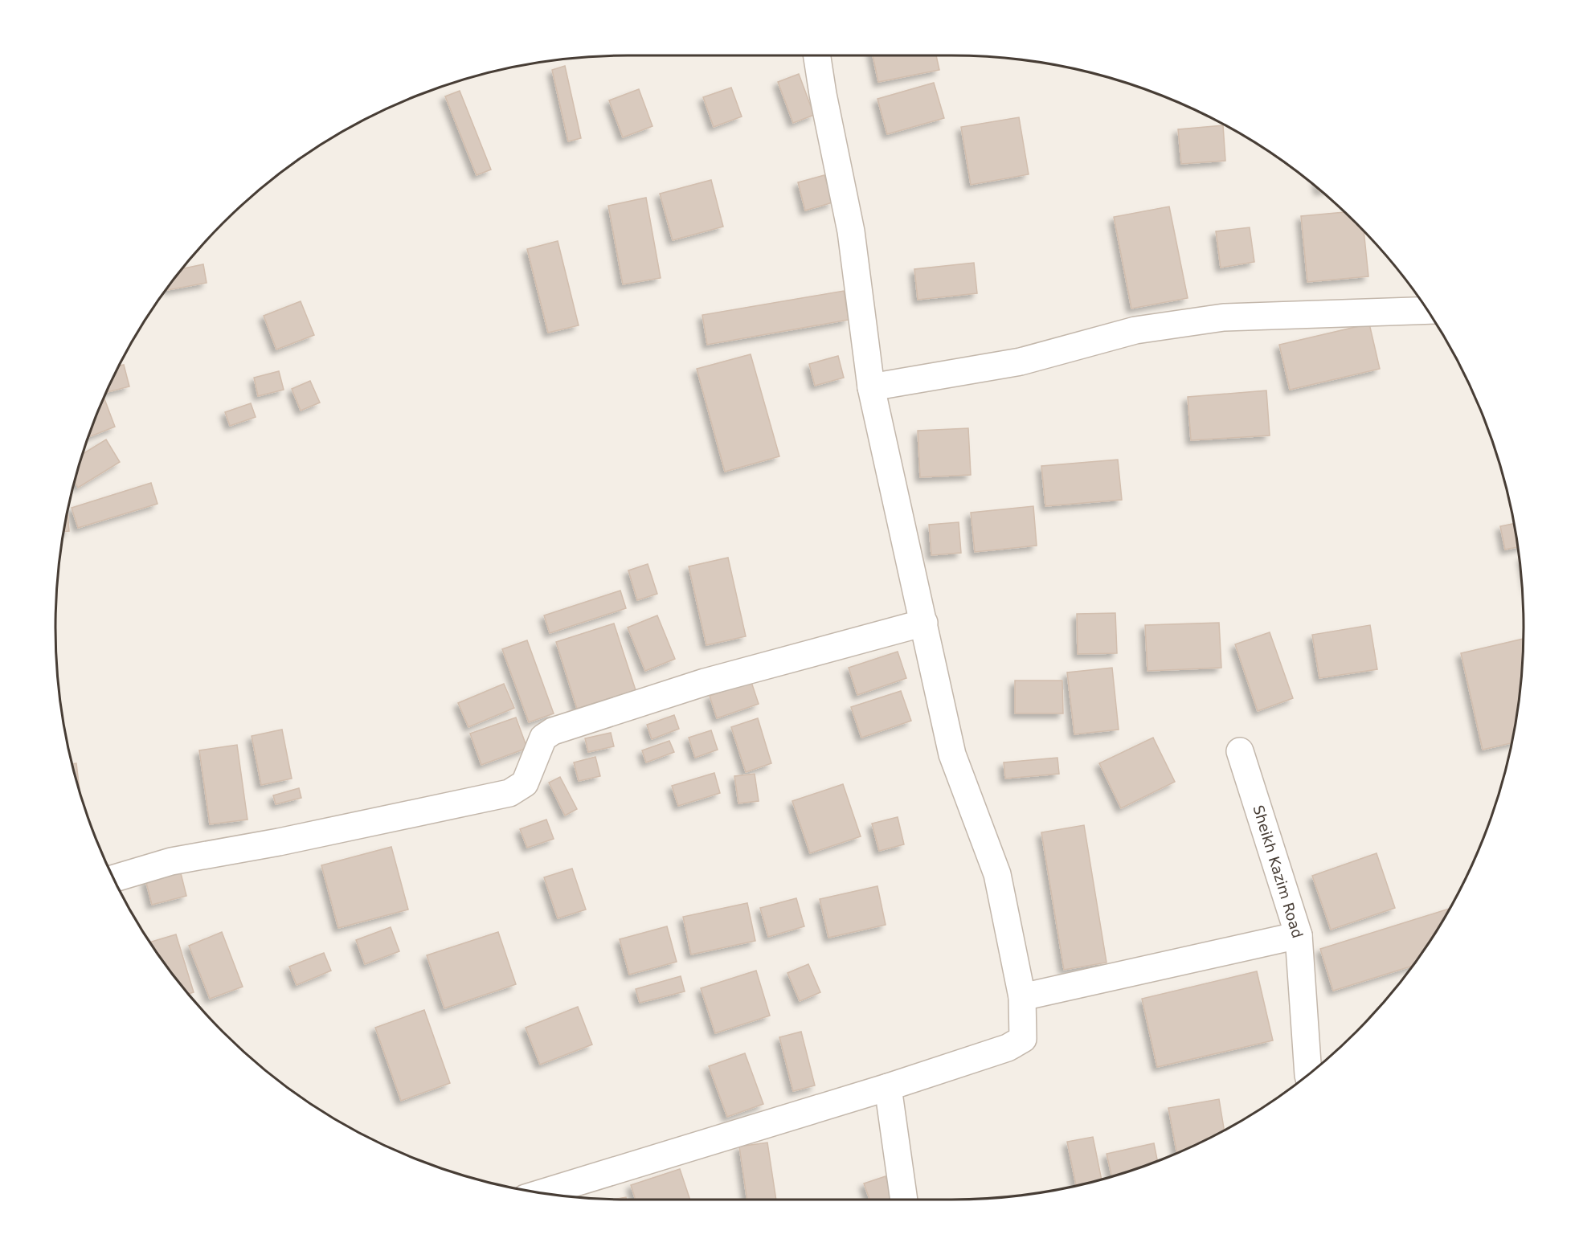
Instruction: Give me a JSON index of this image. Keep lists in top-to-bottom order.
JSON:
{
  "streets": {
    "street": ["Sheikh Kazim Road"]
  }
}
